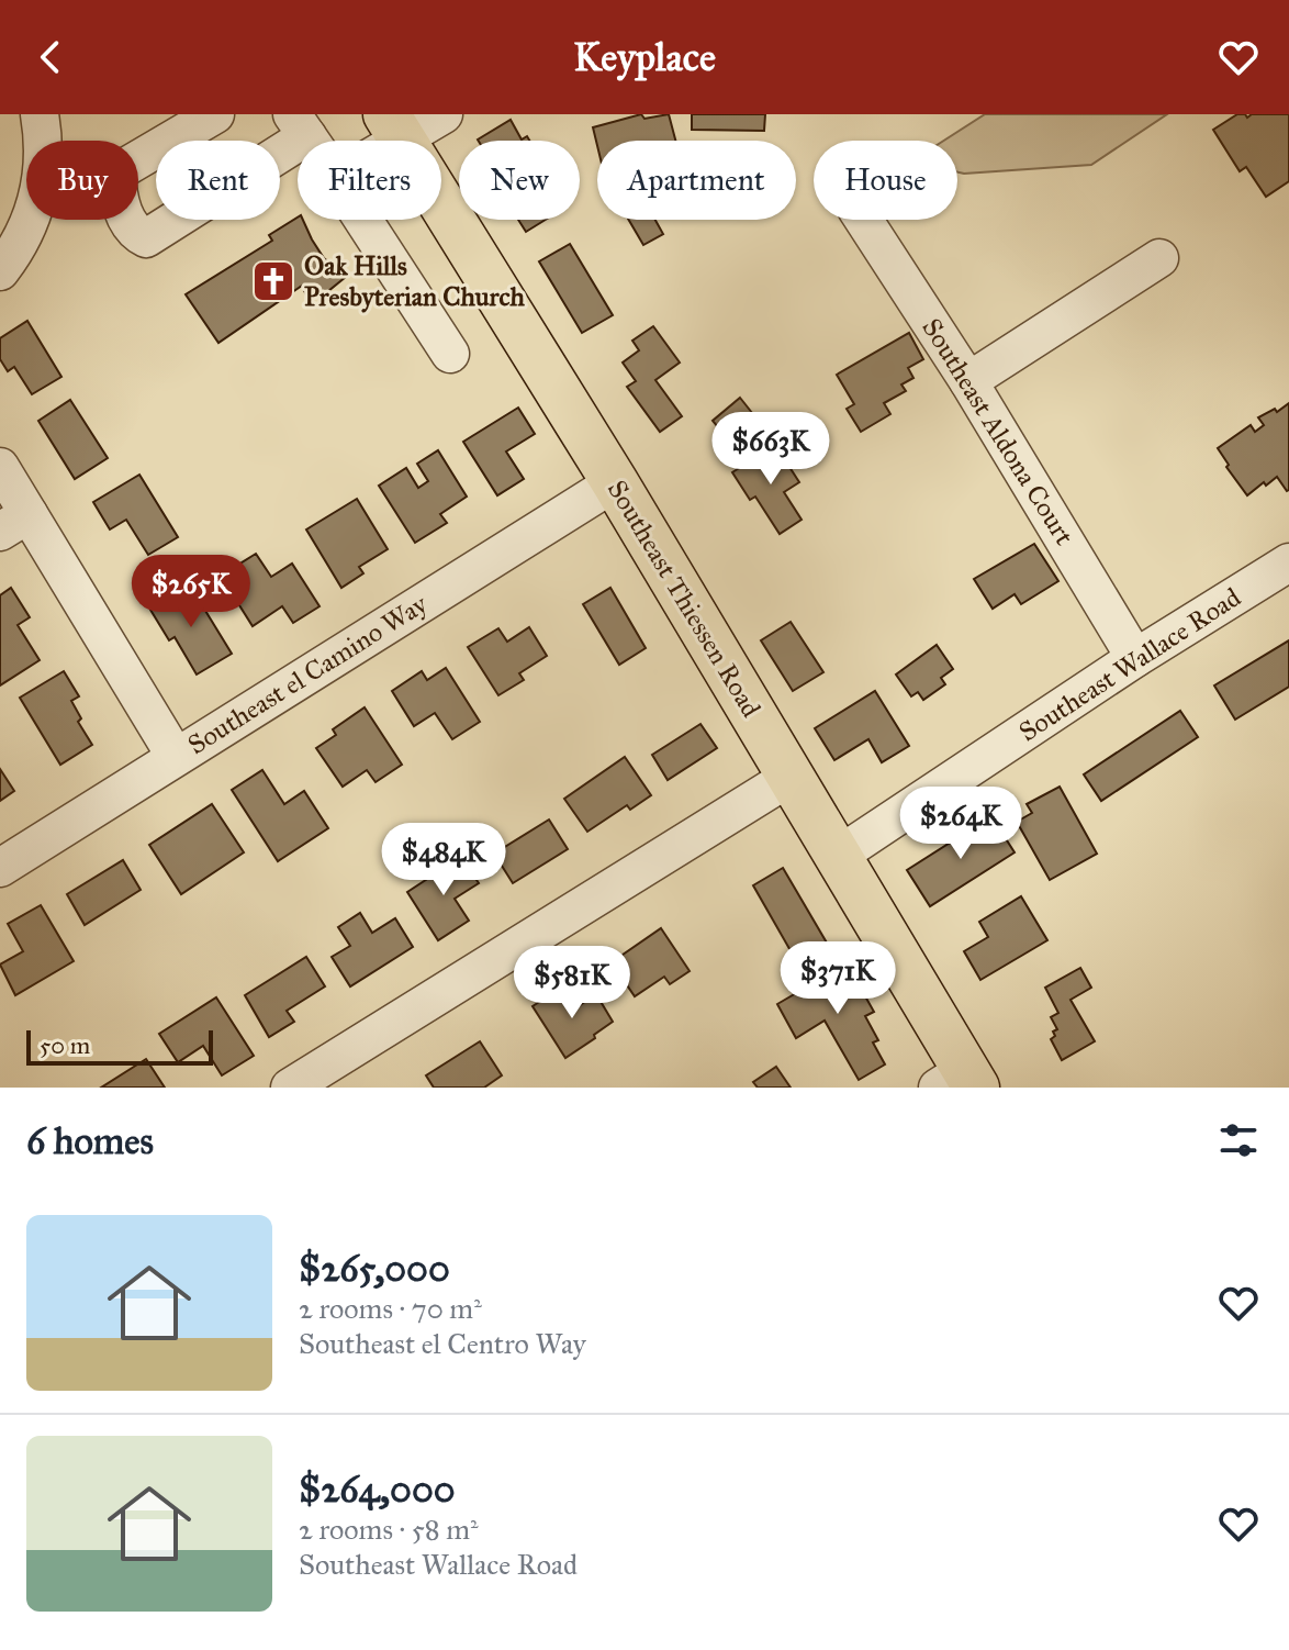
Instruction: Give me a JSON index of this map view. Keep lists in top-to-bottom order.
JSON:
{
  "streets": {
    "main road": ["Southeast Thiessen Road"],
    "street": ["Southeast Aldona Court", "Southeast Wallace Road", "Southeast el Camino Way"]
  },
  "crossings": [
    ["Southeast Aldona Court", "Southeast Wallace Road"],
    ["Southeast Thiessen Road", "Southeast Wallace Road"],
    ["Southeast Thiessen Road", "Southeast el Camino Way"]
  ],
  "places": {
    "church": ["Oak Hills Presbyterian Church"]
  },
  "scale_bar": "50 m",
  "page": {
    "header": "Keyplace",
    "chip": [
      "Buy",
      "Rent",
      "Filters",
      "New",
      "Apartment",
      "House"
    ],
    "price": [
      "$663K",
      "$265K",
      "$264K",
      "$484K",
      "$371K",
      "$581K"
    ],
    "scale": "50 m",
    "heading": "6 homes",
    "list": [
      {
        "name": "$265,000",
        "note": "2 rooms · 70 m² · Southeast el Centro Way"
      },
      {
        "name": "$264,000",
        "note": "2 rooms · 58 m² · Southeast Wallace Road"
      }
    ]
  }
}
